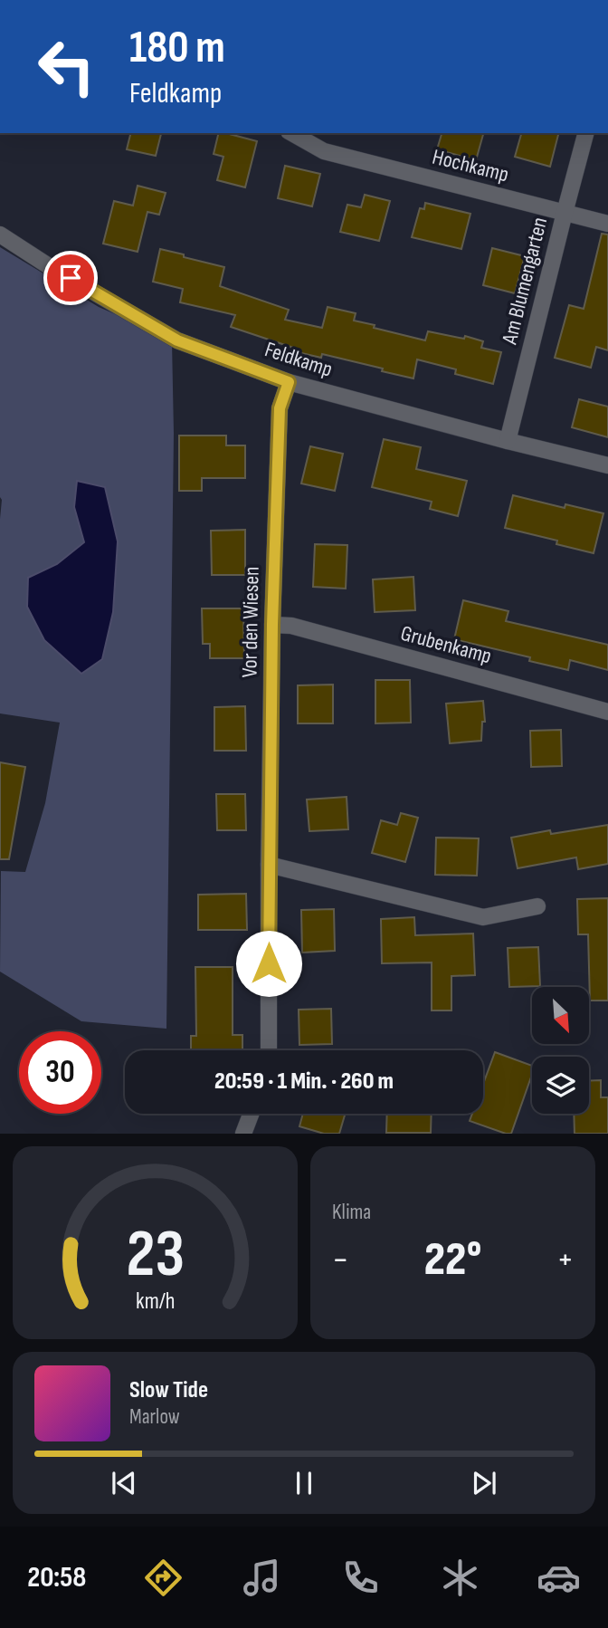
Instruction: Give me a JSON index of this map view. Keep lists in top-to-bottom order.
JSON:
{
  "streets": {
    "street": [
      "Hochkamp",
      "Am Blumengarten",
      "Feldkamp",
      "Vor den Wiesen",
      "Grubenkamp"
    ]
  },
  "crossings": [
    ["Hochkamp", "Am Blumengarten"],
    ["Am Blumengarten", "Feldkamp"],
    ["Feldkamp", "Vor den Wiesen"],
    ["Vor den Wiesen", "Grubenkamp"]
  ],
  "north": "bottom right",
  "page": {
    "turn": ["180 m", "Feldkamp"],
    "limit": "30",
    "trip": "20:59 · 1 Min. · 260 m",
    "tile": "Klima",
    "heat": ["−", "22°", "+"],
    "song": ["Slow Tide", "Marlow"],
    "tabs": "20:58",
    "gauge": ["23", "km/h"]
  }
}
